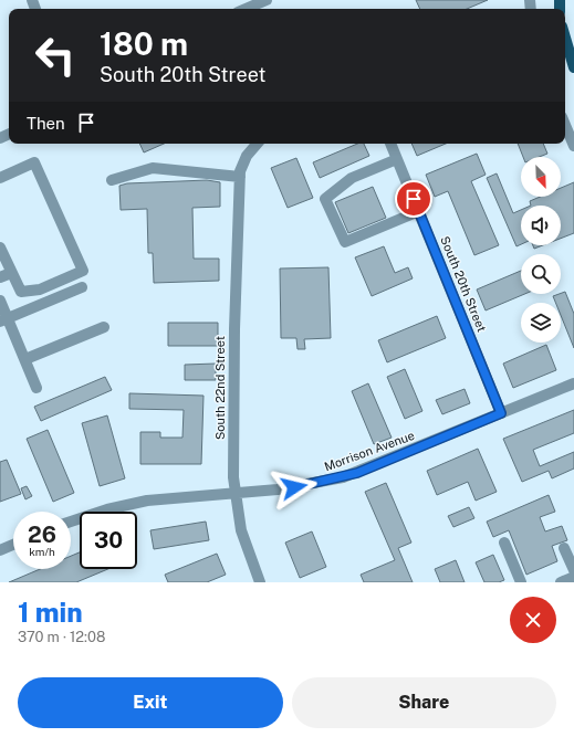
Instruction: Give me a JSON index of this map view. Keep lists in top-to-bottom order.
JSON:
{
  "streets": {
    "street": ["South 20th Street", "South 22nd Street", "Morrison Avenue"]
  },
  "crossings": [
    ["South 20th Street", "Morrison Avenue"],
    ["South 22nd Street", "Morrison Avenue"]
  ],
  "north": "bottom right",
  "page": {
    "turn": ["180 m", "South 20th Street"],
    "then": "Then",
    "speed": "26 km/h",
    "limit": "30",
    "heading": ["1 min", "370 m · 12:08"],
    "buttons": ["Exit", "Share"]
  }
}
